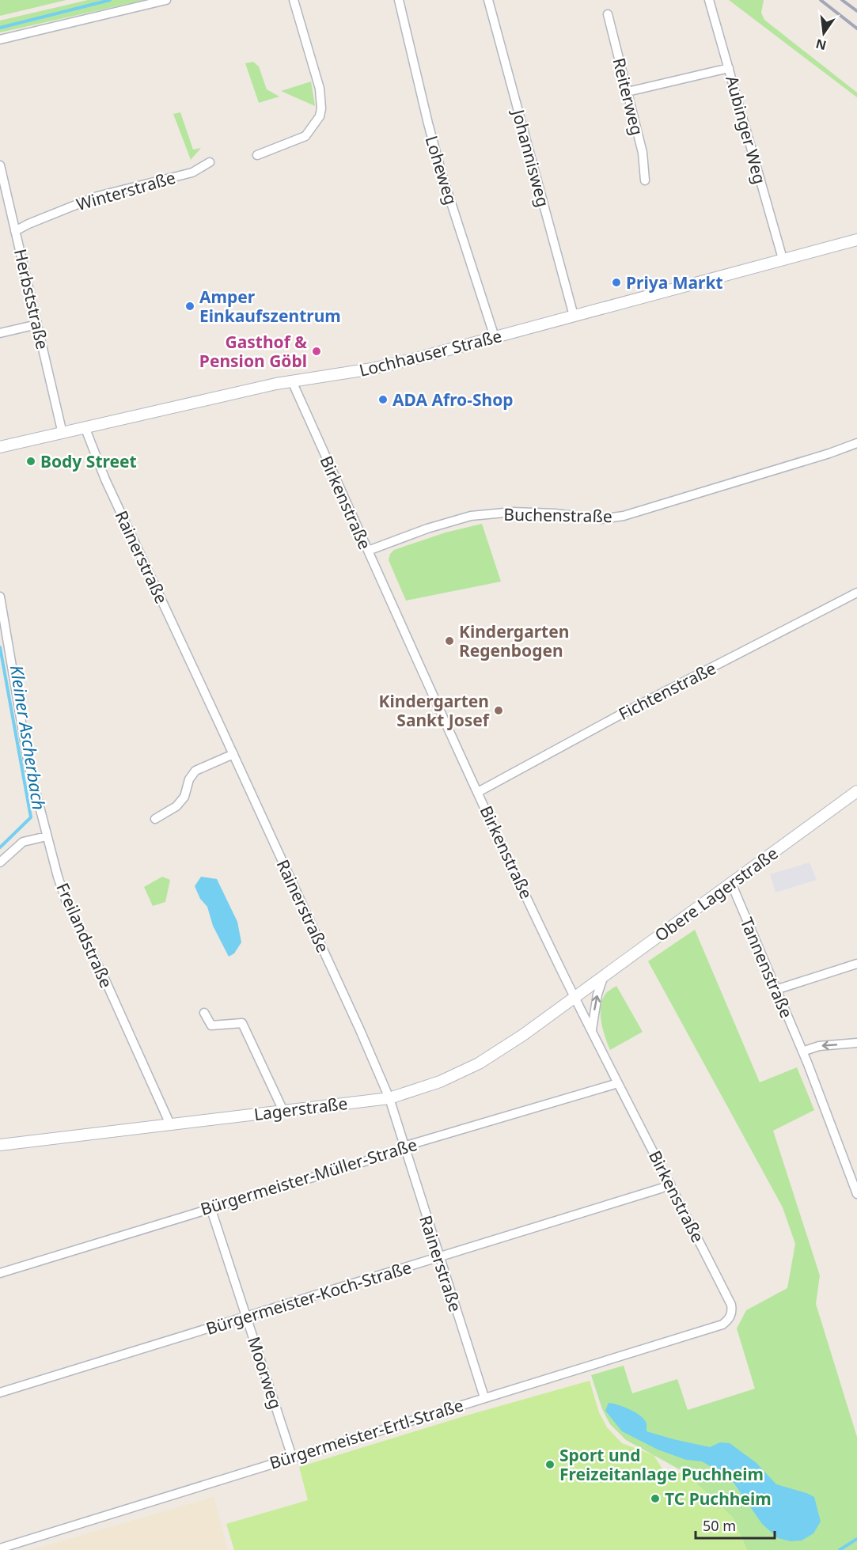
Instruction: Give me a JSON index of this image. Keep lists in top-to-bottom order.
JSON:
{
  "streets": {
    "street": [
      "Reiterweg",
      "Aubinger Weg",
      "Johannisweg",
      "Loheweg",
      "Winterstraße",
      "Herbststraße",
      "Lochhauser Straße",
      "Birkenstraße",
      "Buchenstraße",
      "Rainerstraße",
      "Fichtenstraße",
      "Obere Lagerstraße",
      "Freilandstraße",
      "Tannenstraße",
      "Lagerstraße",
      "Bürgermeister-Müller-Straße",
      "Bürgermeister-Koch-Straße",
      "Moorweg",
      "Bürgermeister-Ertl-Straße"
    ]
  },
  "crossings": [
    ["Aubinger Weg", "Lochhauser Straße"],
    ["Johannisweg", "Lochhauser Straße"],
    ["Loheweg", "Lochhauser Straße"],
    ["Winterstraße", "Herbststraße"],
    ["Herbststraße", "Lochhauser Straße"],
    ["Lochhauser Straße", "Birkenstraße"],
    ["Lochhauser Straße", "Rainerstraße"],
    ["Birkenstraße", "Buchenstraße"],
    ["Birkenstraße", "Fichtenstraße"],
    ["Birkenstraße", "Obere Lagerstraße"],
    ["Birkenstraße", "Lagerstraße"],
    ["Birkenstraße", "Bürgermeister-Müller-Straße"],
    ["Birkenstraße", "Bürgermeister-Koch-Straße"],
    ["Birkenstraße", "Bürgermeister-Ertl-Straße"],
    ["Rainerstraße", "Lagerstraße"],
    ["Rainerstraße", "Bürgermeister-Müller-Straße"],
    ["Rainerstraße", "Bürgermeister-Koch-Straße"],
    ["Rainerstraße", "Bürgermeister-Ertl-Straße"],
    ["Obere Lagerstraße", "Tannenstraße"],
    ["Obere Lagerstraße", "Lagerstraße"],
    ["Freilandstraße", "Lagerstraße"],
    ["Bürgermeister-Müller-Straße", "Moorweg"],
    ["Bürgermeister-Koch-Straße", "Moorweg"],
    ["Moorweg", "Bürgermeister-Ertl-Straße"]
  ],
  "water": ["Kleiner Ascherbach"],
  "places": [
    "Priya Markt",
    "Amper Einkaufszentrum",
    "Gasthof & Pension Göbl",
    "ADA Afro-Shop",
    "Body Street",
    "Kindergarten Regenbogen",
    "Kindergarten Sankt Josef",
    "Sport und Freizeitanlage Puchheim",
    "TC Puchheim"
  ],
  "scale_bar": "50 m",
  "north": "bottom"
}
